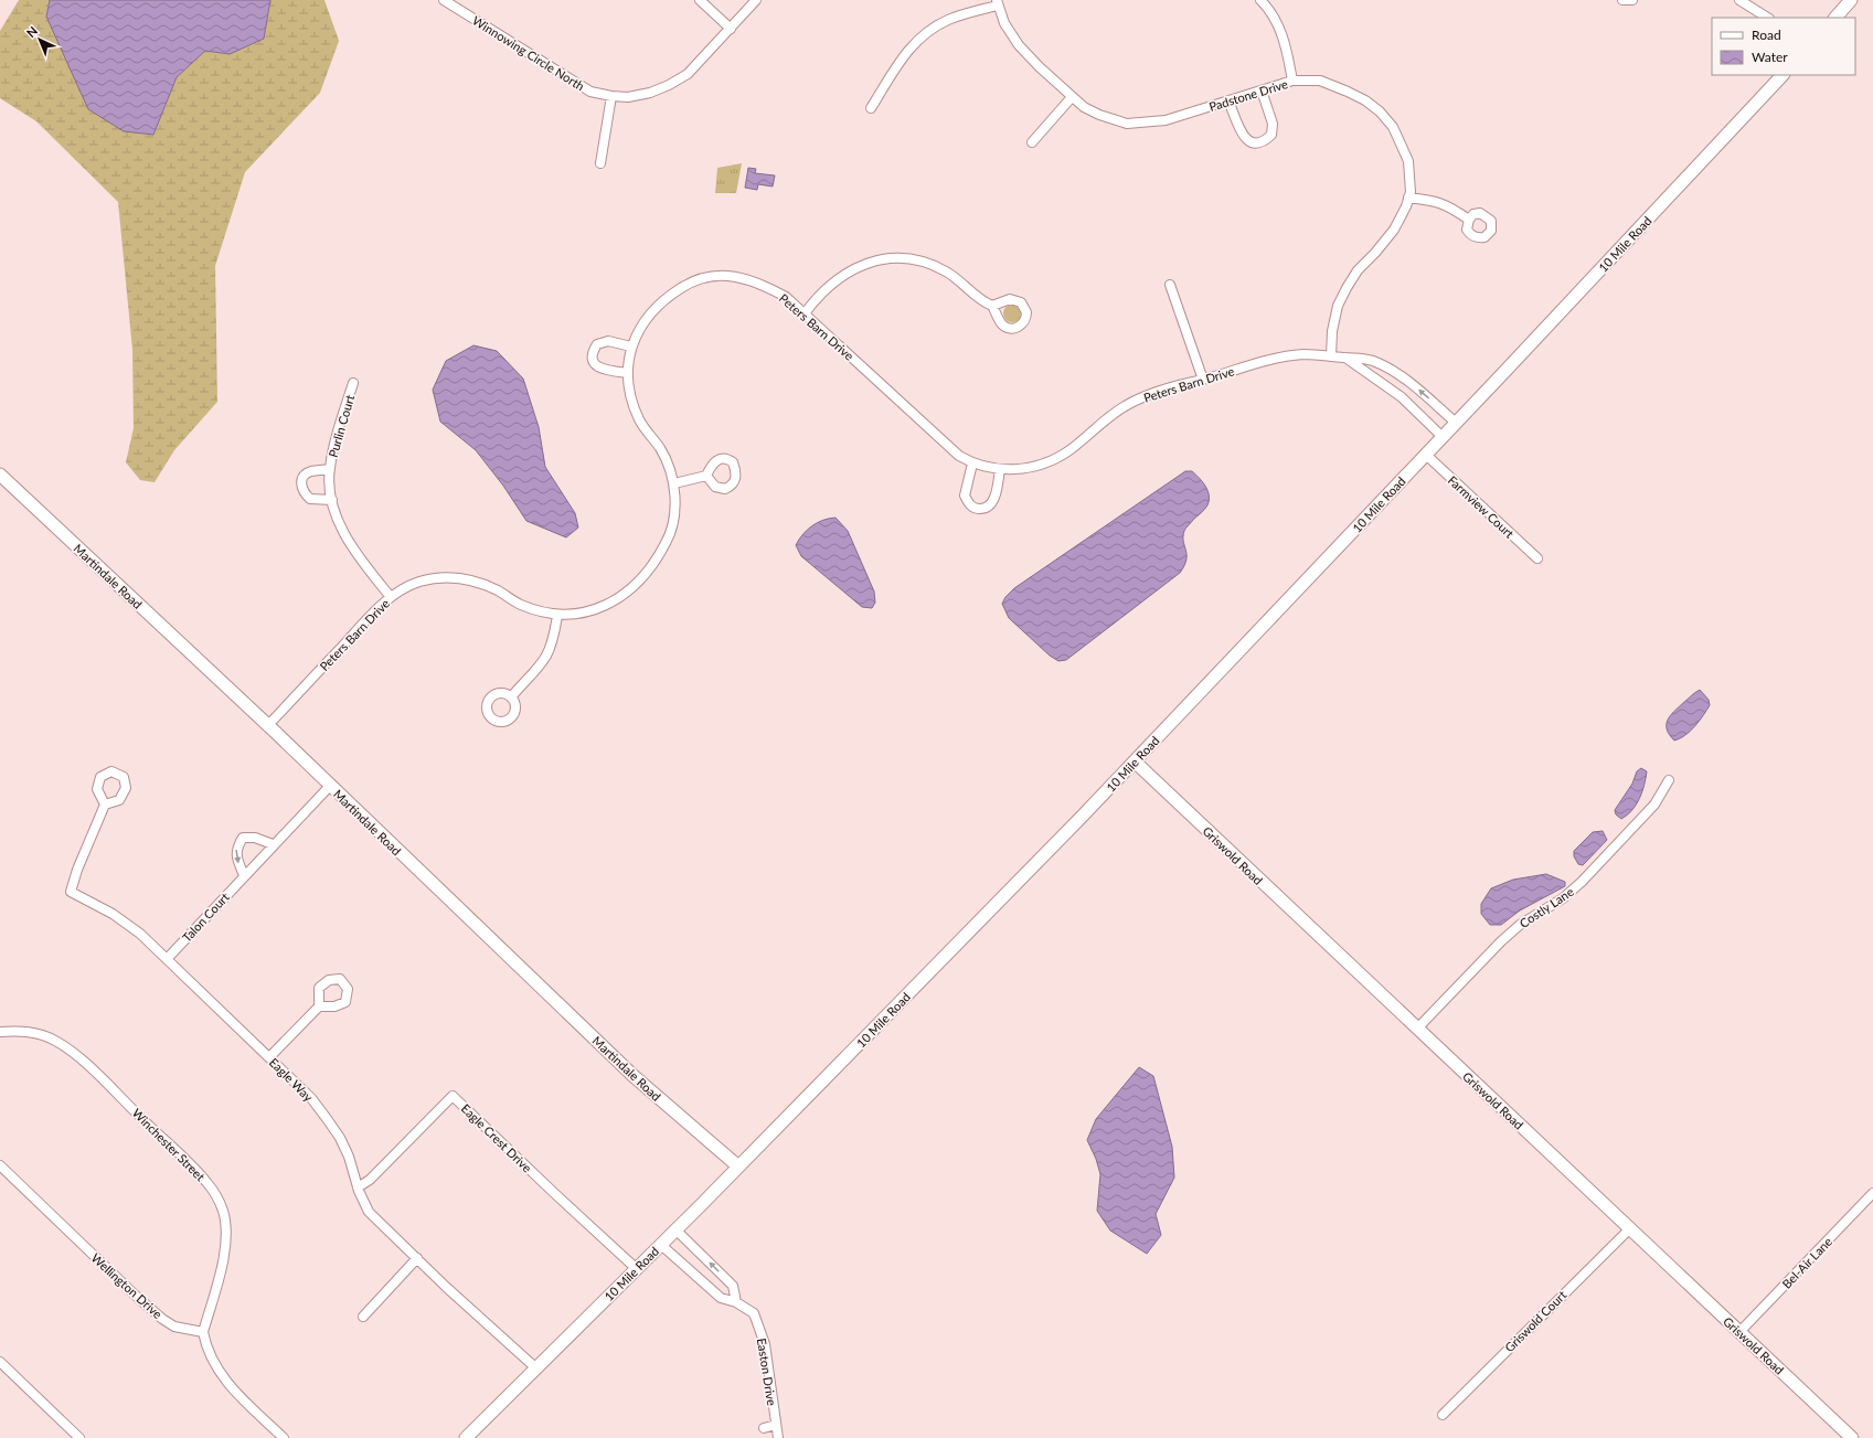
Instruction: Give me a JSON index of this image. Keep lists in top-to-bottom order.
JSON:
{
  "streets": {
    "street": [
      "Winnowing Circle North",
      "Padstone Drive",
      "10 Mile Road",
      "Peters Barn Drive",
      "Purlin Court",
      "Farmview Court",
      "Martindale Road",
      "Griswold Road",
      "Costly Lane",
      "Talon Court",
      "Eagle Way",
      "Eagle Crest Drive",
      "Winchester Street",
      "Bel-Air Lane",
      "Wellington Drive",
      "Griswold Court",
      "Easton Drive"
    ]
  },
  "crossings": [
    ["Padstone Drive", "Peters Barn Drive"],
    ["10 Mile Road", "Peters Barn Drive"],
    ["10 Mile Road", "Farmview Court"],
    ["10 Mile Road", "Martindale Road"],
    ["10 Mile Road", "Griswold Road"],
    ["10 Mile Road", "Eagle Way"],
    ["10 Mile Road", "Eagle Crest Drive"],
    ["10 Mile Road", "Easton Drive"],
    ["Peters Barn Drive", "Purlin Court"],
    ["Peters Barn Drive", "Martindale Road"],
    ["Martindale Road", "Talon Court"],
    ["Griswold Road", "Costly Lane"],
    ["Griswold Road", "Bel-Air Lane"],
    ["Griswold Road", "Griswold Court"],
    ["Talon Court", "Eagle Way"],
    ["Eagle Way", "Eagle Crest Drive"],
    ["Winchester Street", "Wellington Drive"]
  ],
  "legend": ["Road", "Water"],
  "north": "top left"
}
